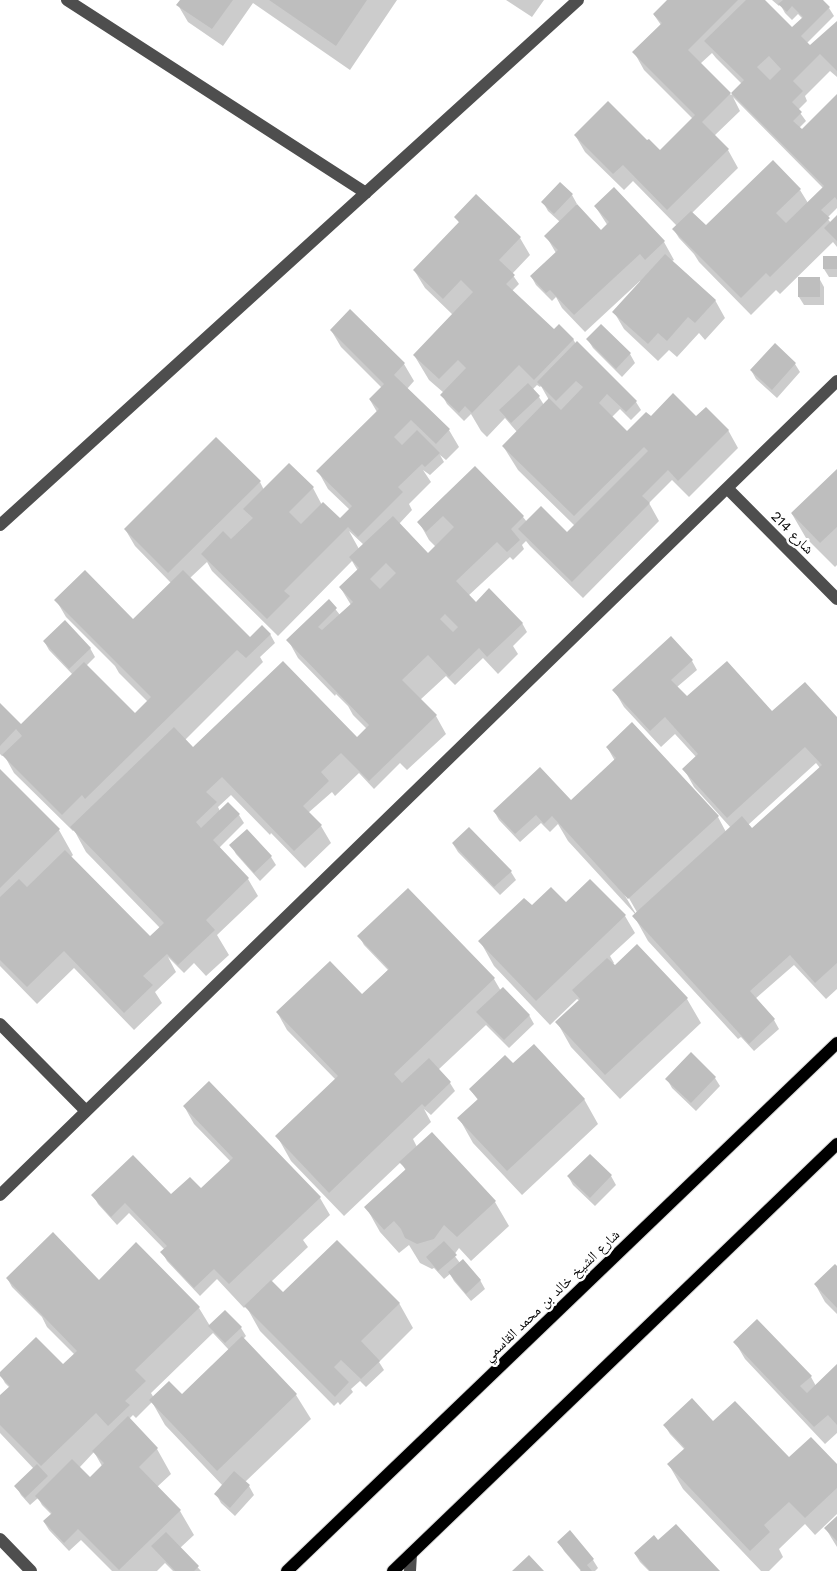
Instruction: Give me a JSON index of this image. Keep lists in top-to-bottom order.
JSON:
{
  "streets": {
    "main road": ["شارع الشيخ خالد بن محمد القاسمي"],
    "street": ["214 شارع"]
  }
}
